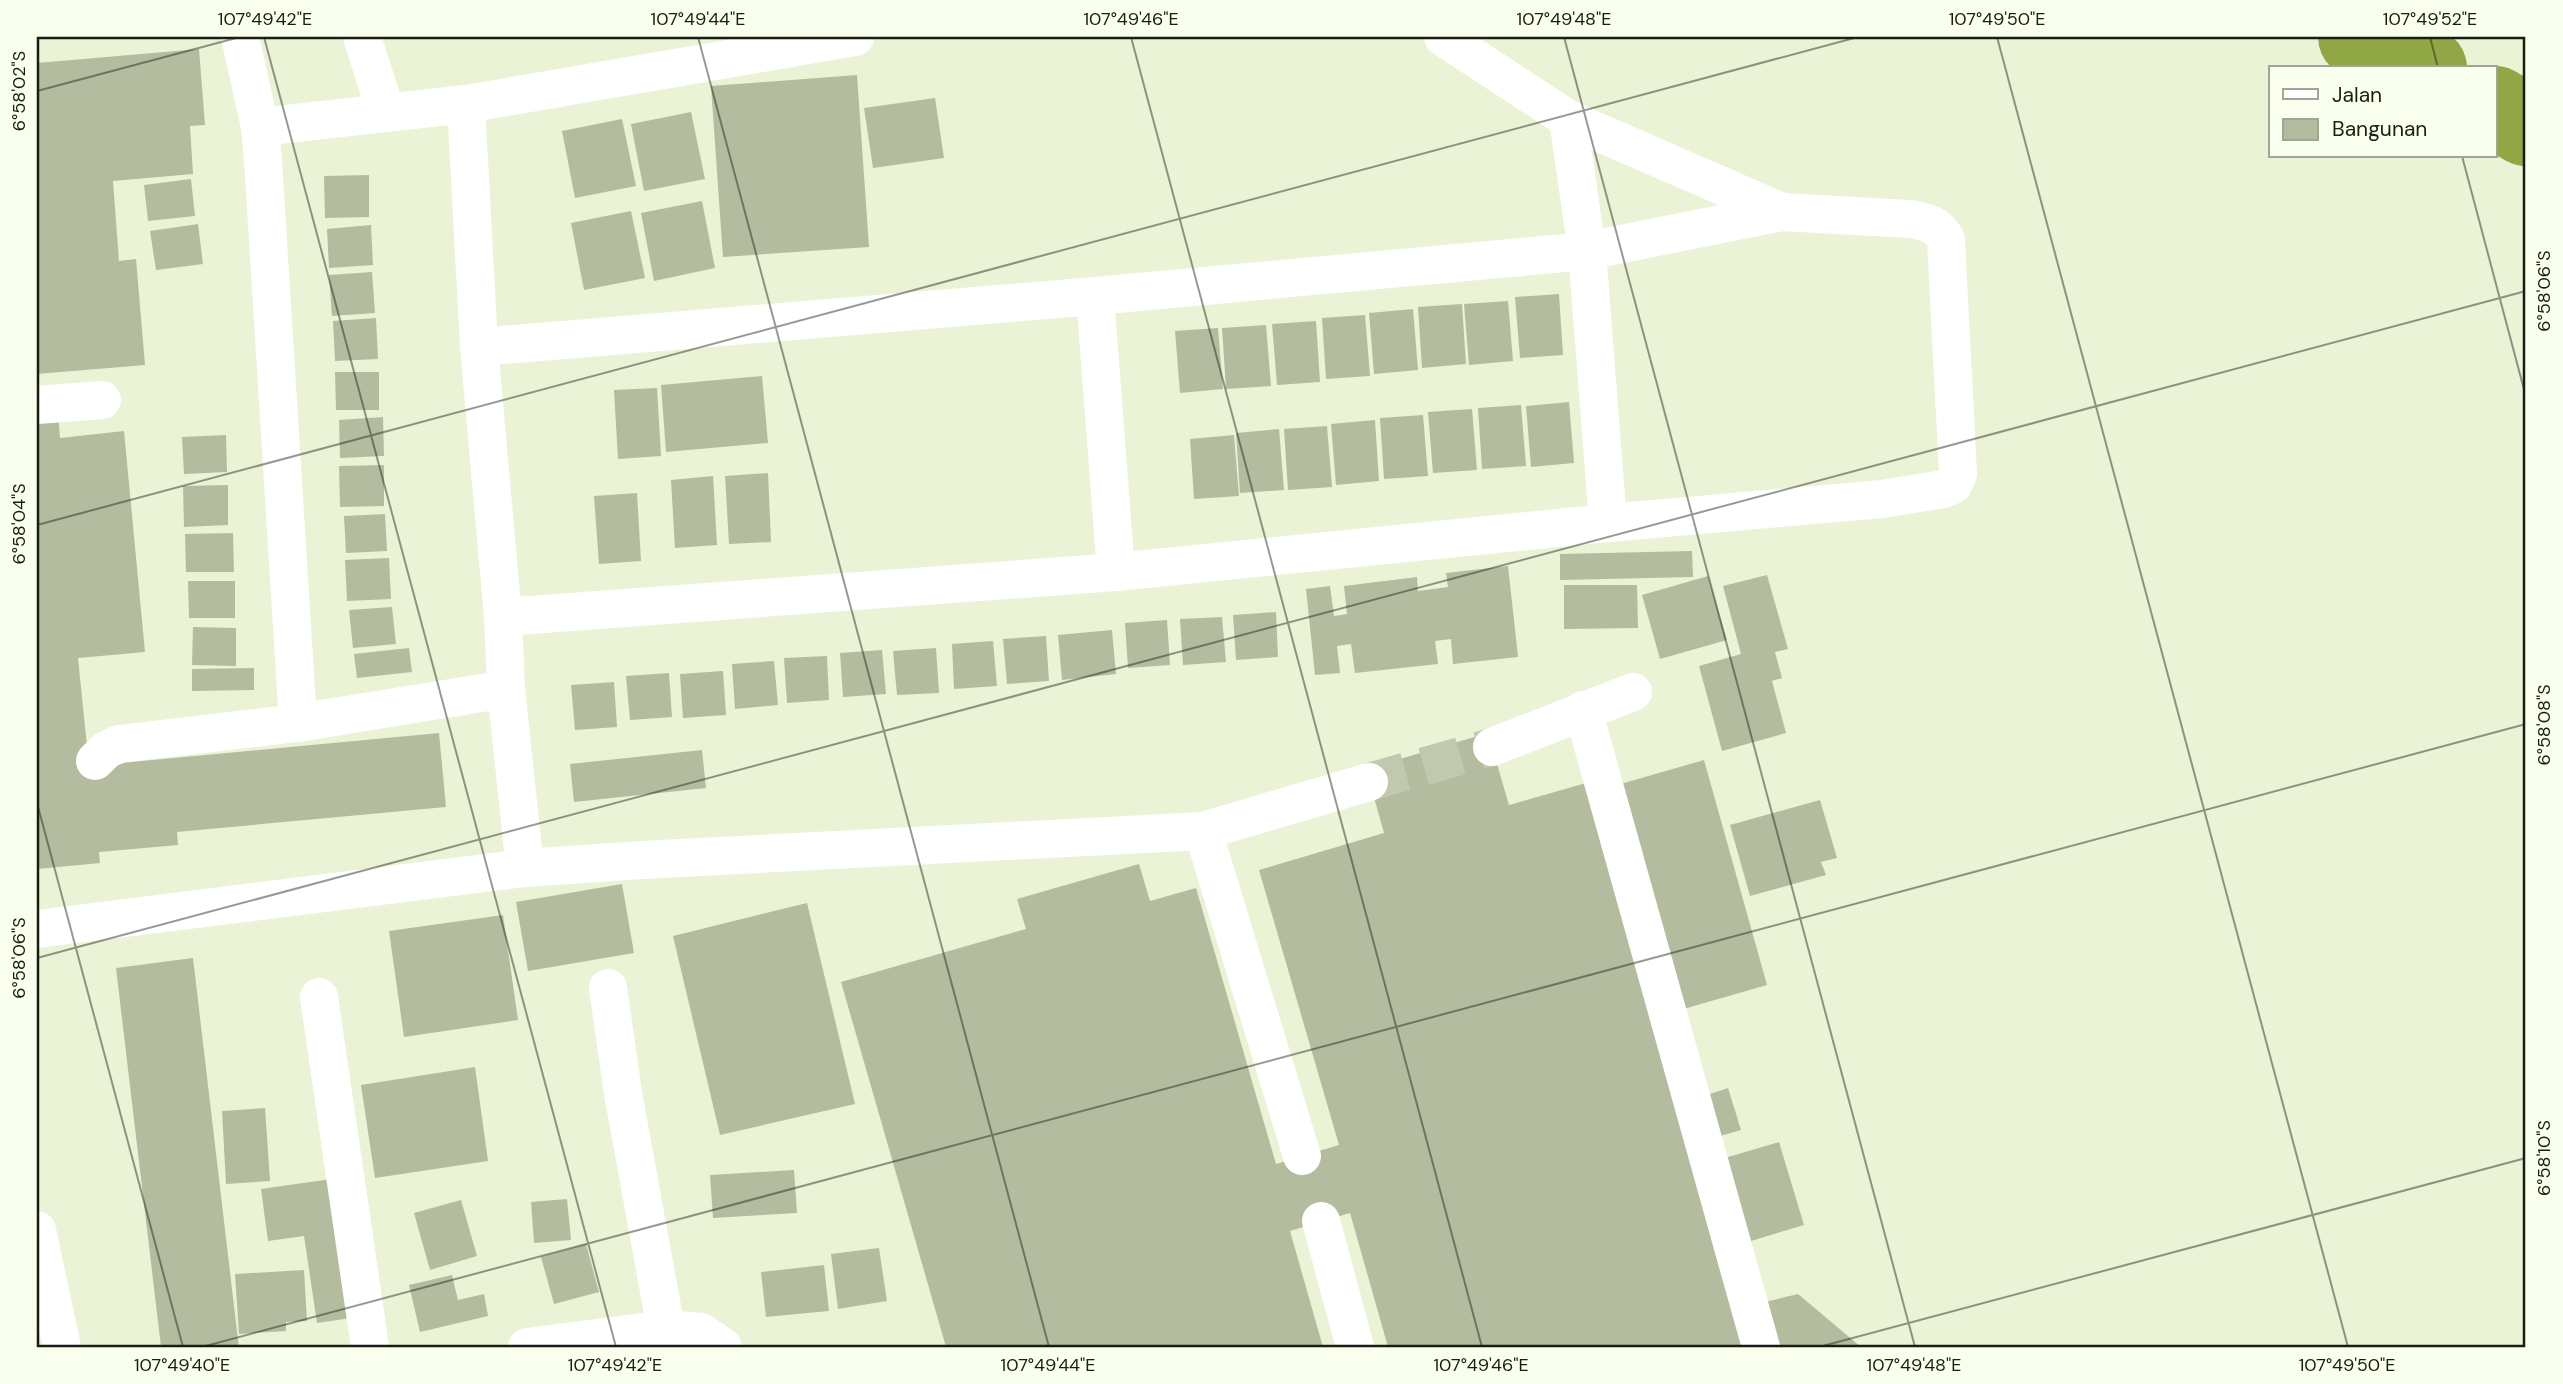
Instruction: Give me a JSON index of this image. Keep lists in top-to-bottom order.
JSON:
{
  "legend": ["Jalan", "Bangunan"],
  "coordinates": [
    "107°49'42\"E",
    "107°49'44\"E",
    "107°49'46\"E",
    "107°49'48\"E",
    "107°49'50\"E",
    "107°49'52\"E",
    "6°58'02\"S",
    "6°58'06\"S",
    "6°58'04\"S",
    "6°58'08\"S",
    "6°58'10\"S",
    "107°49'40\"E"
  ]
}
